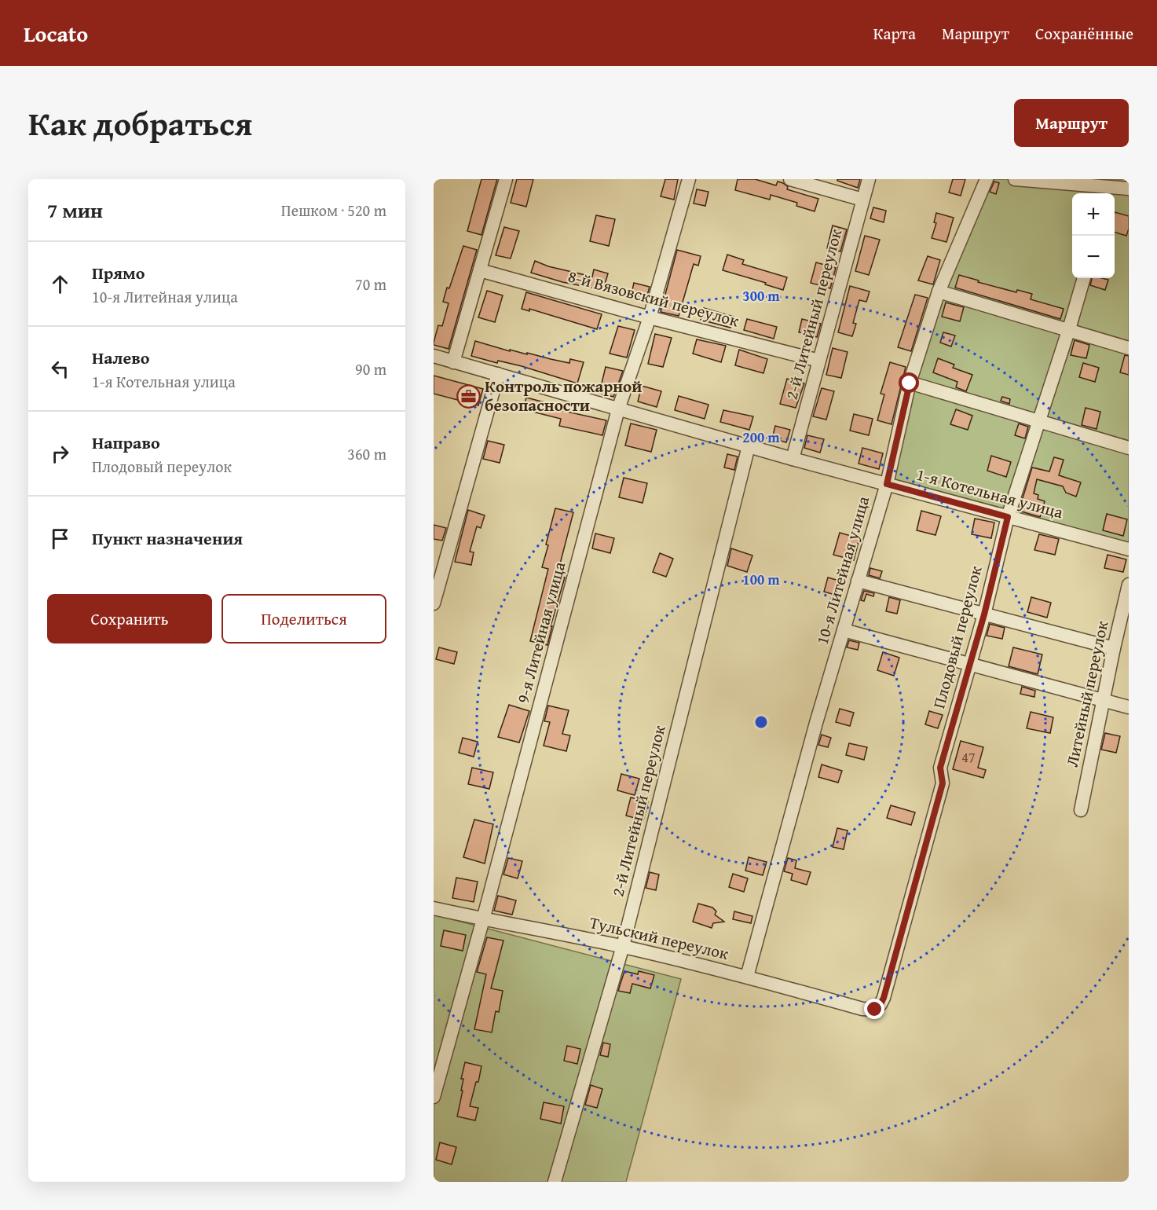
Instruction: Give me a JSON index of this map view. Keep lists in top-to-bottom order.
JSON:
{
  "streets": {
    "street": [
      "8-й Вязовский переулок",
      "2-й Литейный переулок",
      "1-я Котельная улица",
      "10-я Литейная улица",
      "9-я Литейная улица",
      "Плодовый переулок",
      "Литейный переулок",
      "Тульский переулок"
    ]
  },
  "crossings": [
    ["8-й Вязовский переулок", "2-й Литейный переулок"],
    ["8-й Вязовский переулок", "9-я Литейная улица"],
    ["2-й Литейный переулок", "1-я Котельная улица"],
    ["2-й Литейный переулок", "Тульский переулок"],
    ["1-я Котельная улица", "10-я Литейная улица"],
    ["1-я Котельная улица", "9-я Литейная улица"],
    ["1-я Котельная улица", "Плодовый переулок"],
    ["10-я Литейная улица", "Тульский переулок"],
    ["9-я Литейная улица", "Тульский переулок"],
    ["Плодовый переулок", "Тульский переулок"]
  ],
  "places": {
    "office": ["Контроль пожарной безопасности"]
  },
  "house_numbers": ["47"],
  "page": {
    "header": "Locato",
    "nav": ["Карта", "Маршрут", "Сохранённые"],
    "title": "Как добраться",
    "buttons": [
      "Маршрут",
      ["Сохранить", "Поделиться"]
    ],
    "heading": ["7 мин", "Пешком · 520 m"],
    "map_buttons": ["+", "−"],
    "list": [
      ["Прямо", "10-я Литейная улица", "70 m"],
      ["Налево", "1-я Котельная улица", "90 m"],
      ["Направо", "Плодовый переулок", "360 m"],
      "Пункт назначения"
    ]
  },
  "rings": ["300 m", "200 m", "100 m"]
}
